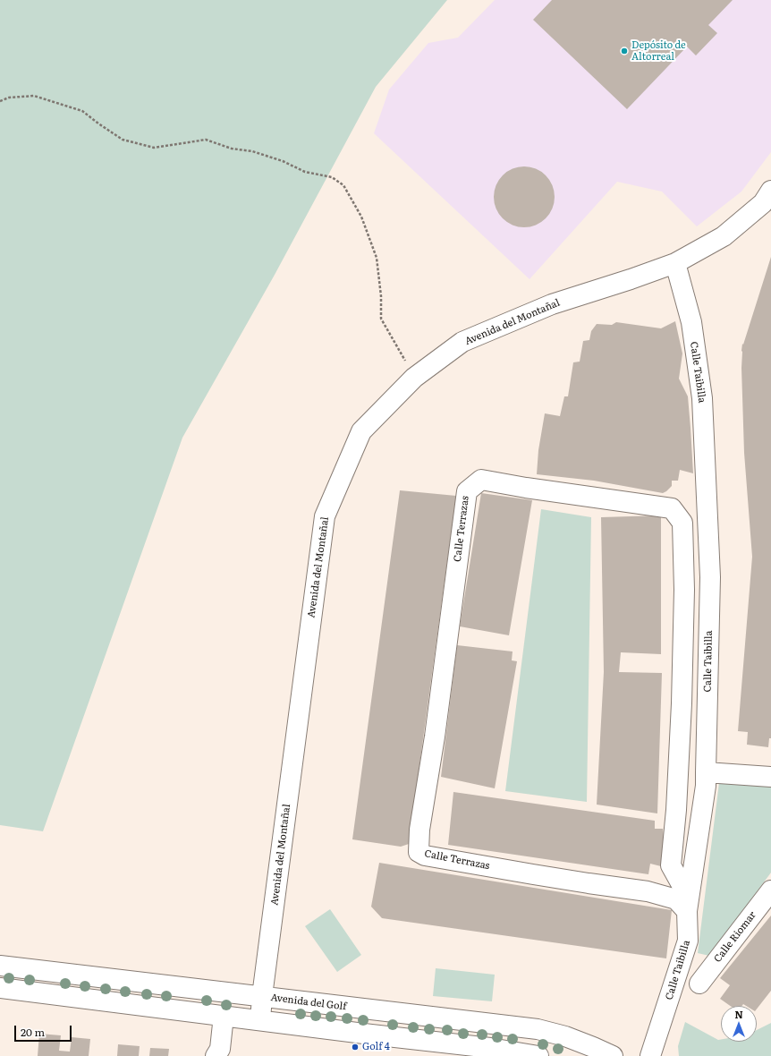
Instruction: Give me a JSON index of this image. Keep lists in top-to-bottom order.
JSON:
{
  "streets": {
    "street": [
      "Avenida del Montañal",
      "Calle Taibilla",
      "Calle Terrazas",
      "Calle Riomar",
      "Avenida del Golf"
    ]
  },
  "crossings": [
    ["Avenida del Montañal", "Calle Taibilla"],
    ["Avenida del Montañal", "Avenida del Golf"],
    ["Calle Taibilla", "Calle Terrazas"]
  ],
  "places": ["Depósito de Altorreal", "Golf 4"],
  "scale_bar": "20 m",
  "north": "top"
}
